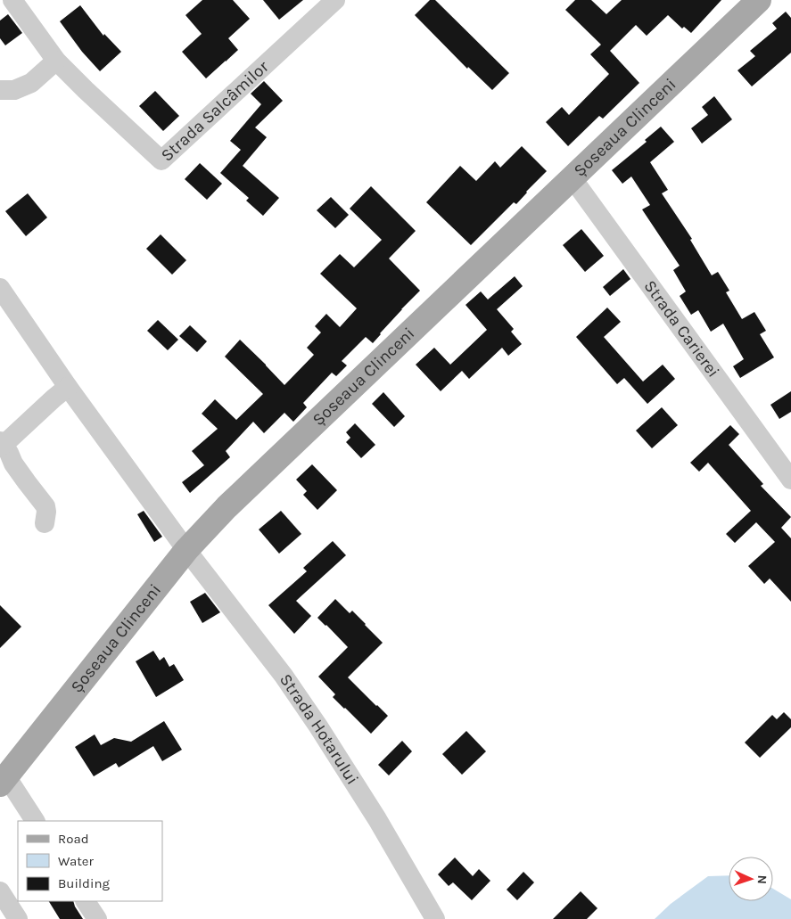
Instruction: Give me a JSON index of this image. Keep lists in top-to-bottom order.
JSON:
{
  "streets": {
    "main road": ["Șoseaua Clinceni"],
    "street": ["Strada Salcâmilor", "Strada Carierei", "Strada Hotarului"]
  },
  "crossings": [
    ["Șoseaua Clinceni", "Strada Carierei"],
    ["Șoseaua Clinceni", "Strada Hotarului"]
  ],
  "legend": ["Road", "Water", "Building"],
  "north": "right"
}
